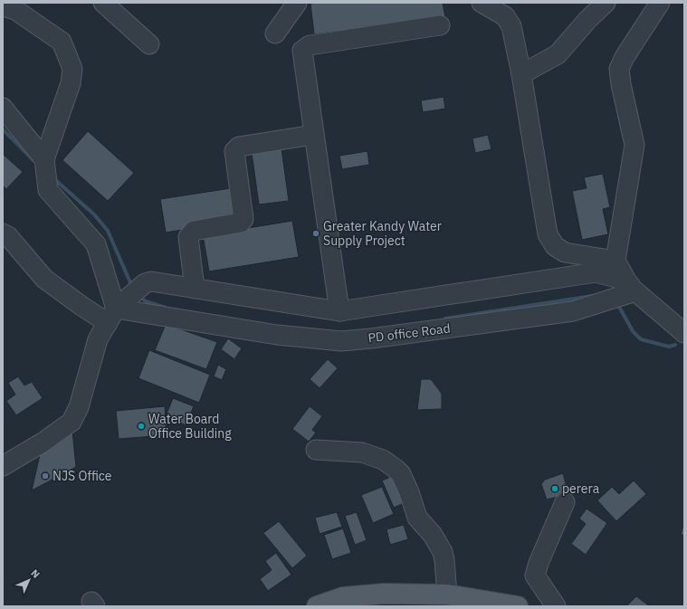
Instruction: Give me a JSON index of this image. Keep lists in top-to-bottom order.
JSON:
{
  "streets": {
    "street": ["PD office Road"]
  },
  "places": [
    "Greater Kandy Water Supply Project",
    "Water Board Office Building",
    "NJS Office",
    "perera"
  ],
  "north": "top right"
}
